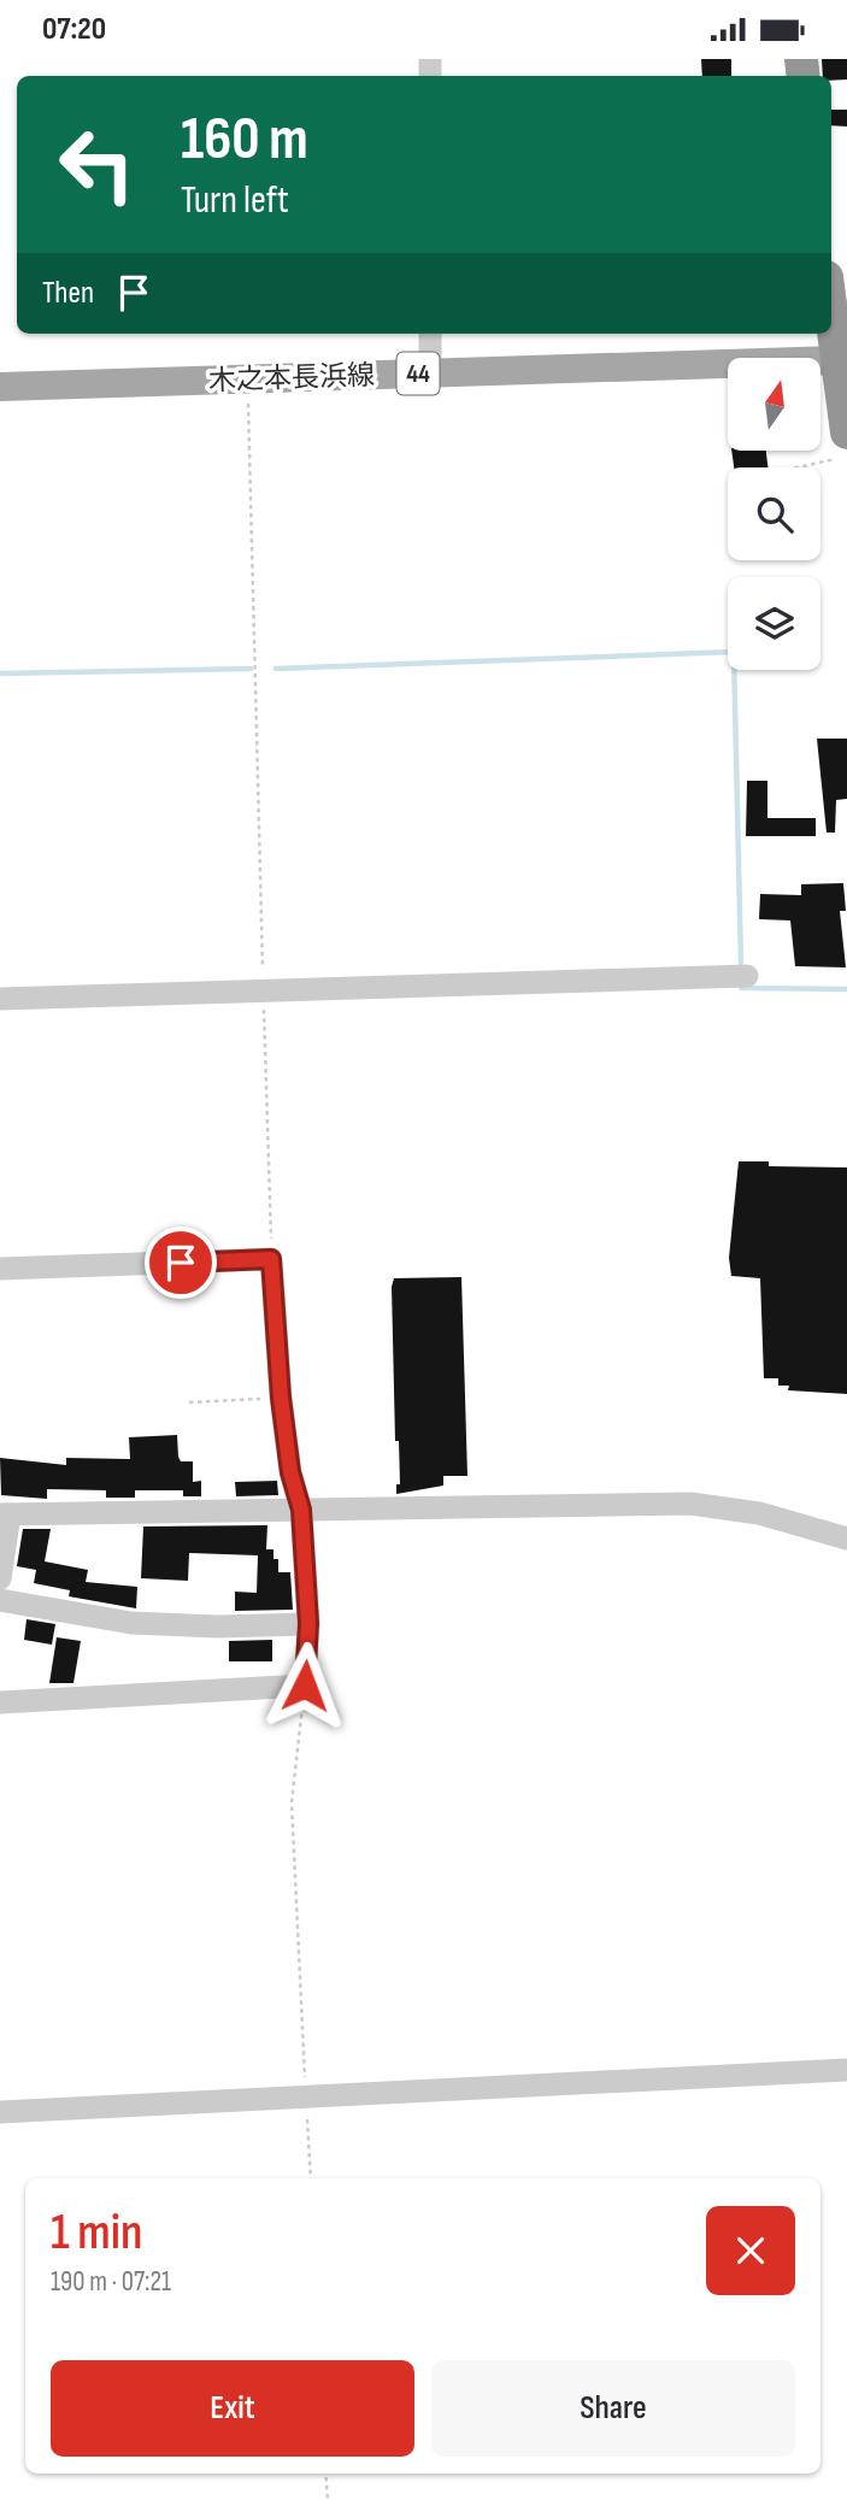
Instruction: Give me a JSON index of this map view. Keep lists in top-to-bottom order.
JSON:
{
  "streets": {
    "main road": ["44", "木之本長浜線"]
  },
  "north": "top",
  "page": {
    "status": "07:20",
    "turn": ["160 m", "Turn left"],
    "then": "Then",
    "heading": ["1 min", "190 m · 07:21"],
    "buttons": ["Exit", "Share"]
  }
}
